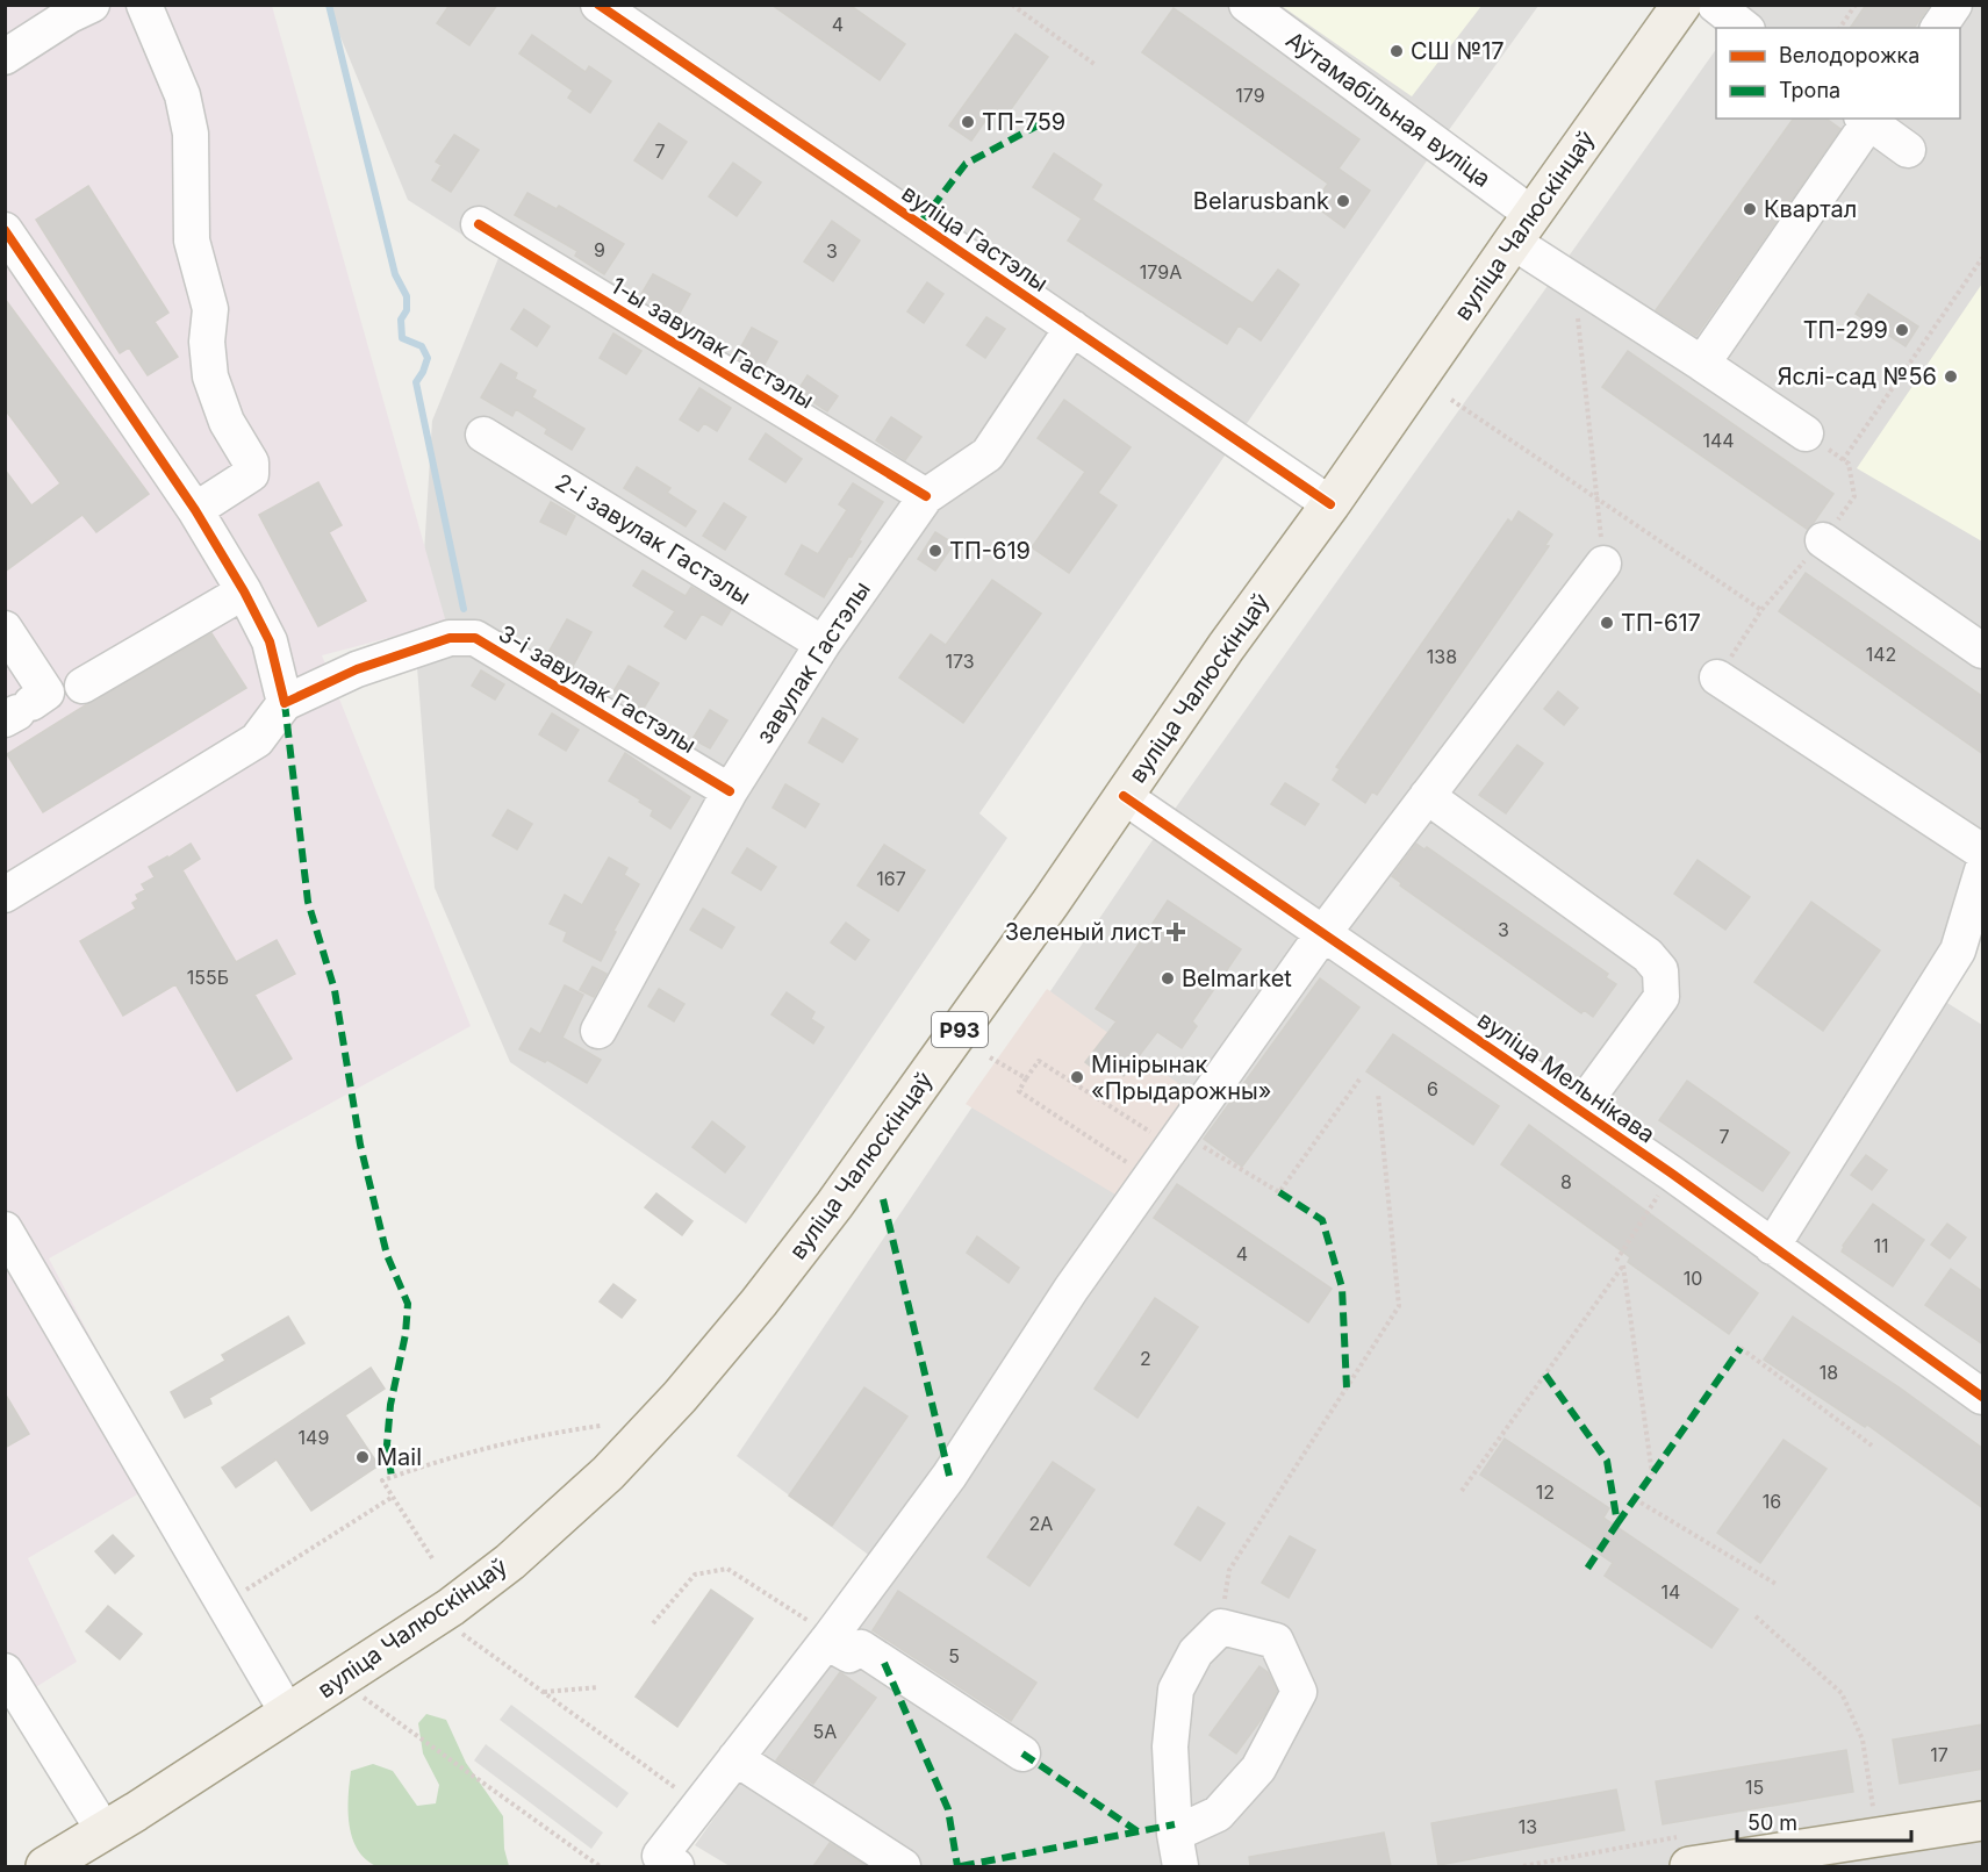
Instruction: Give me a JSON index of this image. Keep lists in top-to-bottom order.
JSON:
{
  "streets": {
    "main road": ["вуліца Чалюскінцаў", "Р93"],
    "street": [
      "Аўтамабільная вуліца",
      "вуліца Гастэлы",
      "1-ы завулак Гастэлы",
      "2-і завулак Гастэлы",
      "завулак Гастэлы",
      "3-і завулак Гастэлы",
      "вуліца Мельнікава"
    ]
  },
  "crossings": [
    ["Аўтамабільная вуліца", "вуліца Чалюскінцаў"],
    ["вуліца Чалюскінцаў", "вуліца Гастэлы"],
    ["вуліца Чалюскінцаў", "вуліца Мельнікава"],
    ["вуліца Гастэлы", "завулак Гастэлы"],
    ["1-ы завулак Гастэлы", "завулак Гастэлы"],
    ["2-і завулак Гастэлы", "завулак Гастэлы"],
    ["завулак Гастэлы", "3-і завулак Гастэлы"]
  ],
  "places": {
    "other": [
      "СШ №17",
      "ТП-759",
      "Belarusbank",
      "Квартал",
      "ТП-299",
      "Яслі-сад №56",
      "ТП-619",
      "ТП-617",
      "Belmarket",
      "Мінірынак «Прыдарожны»",
      "Mail"
    ],
    "health": ["Зеленый лист"]
  },
  "house_numbers": [
    "4",
    "179",
    "7",
    "9",
    "3",
    "179А",
    "144",
    "142",
    "138",
    "173",
    "167",
    "3",
    "155Б",
    "6",
    "7",
    "8",
    "11",
    "4",
    "10",
    "2",
    "18",
    "149",
    "12",
    "16",
    "2А",
    "14",
    "5",
    "5А",
    "17",
    "15",
    "13"
  ],
  "legend": ["Велодорожка", "Тропа"],
  "scale_bar": "50 m"
}
